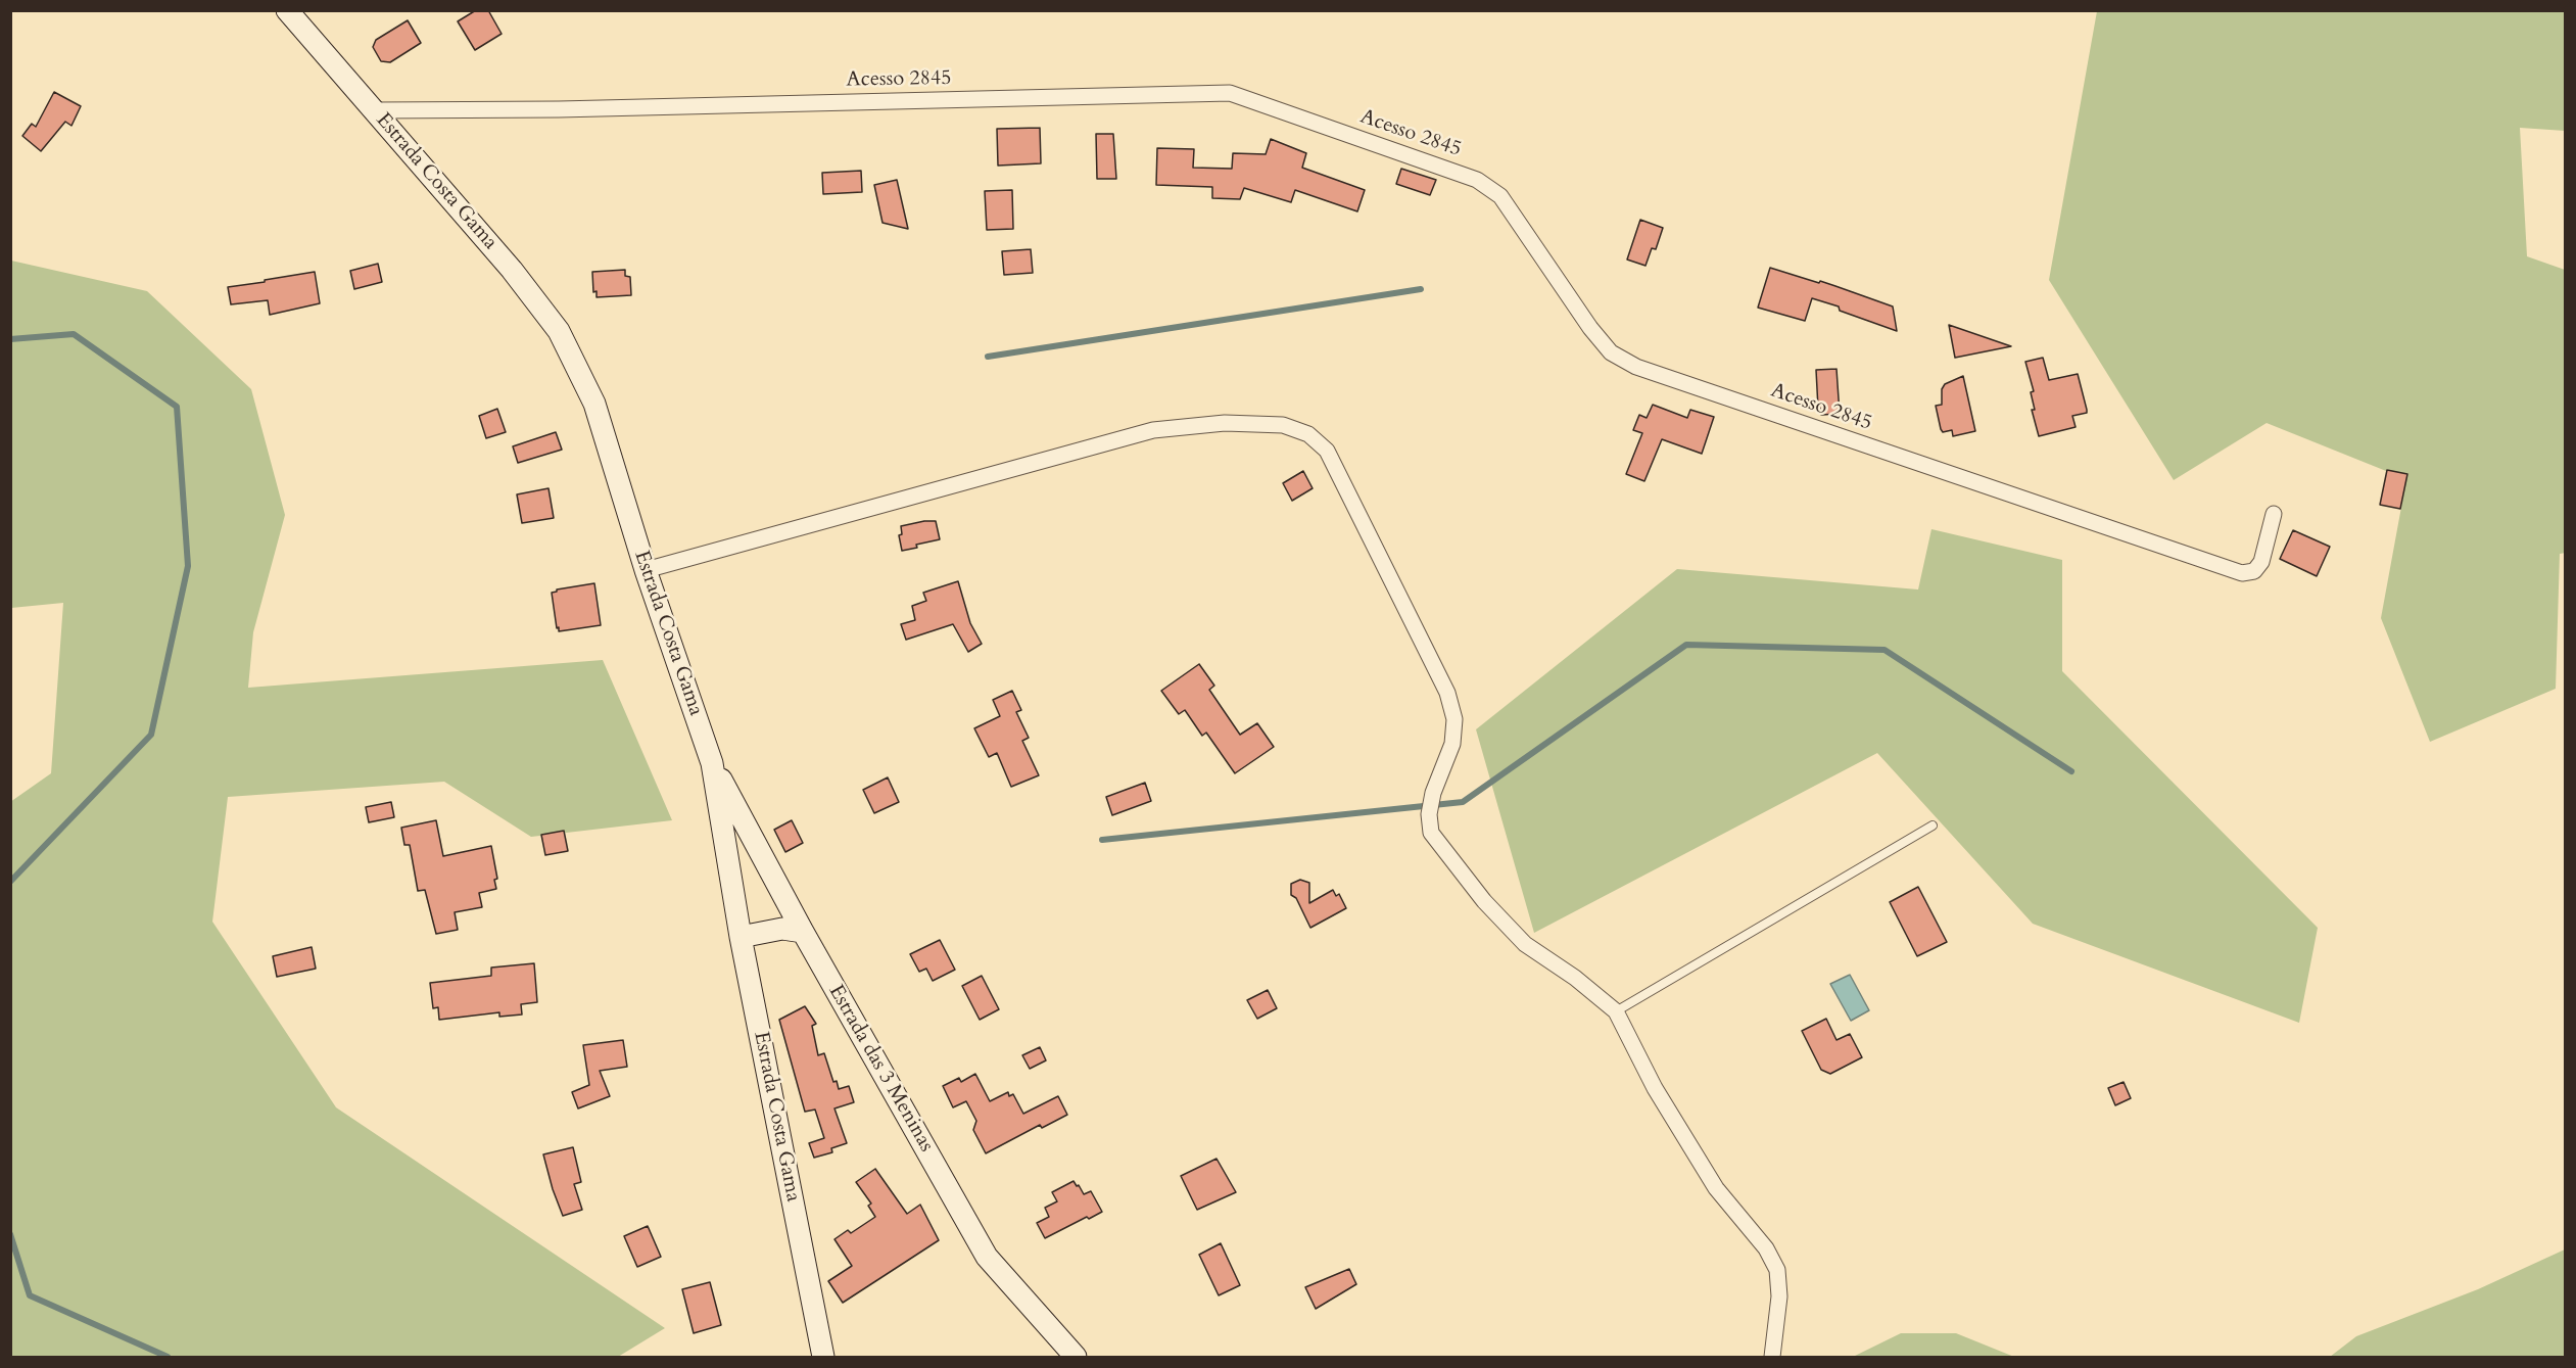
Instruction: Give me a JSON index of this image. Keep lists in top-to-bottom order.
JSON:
{
  "streets": {
    "main road": ["Estrada Costa Gama", "Estrada das 3 Meninas"],
    "street": ["Acesso 2845"]
  },
  "crossings": [
    ["Acesso 2845", "Estrada Costa Gama"],
    ["Estrada Costa Gama", "Estrada das 3 Meninas"]
  ]
}
